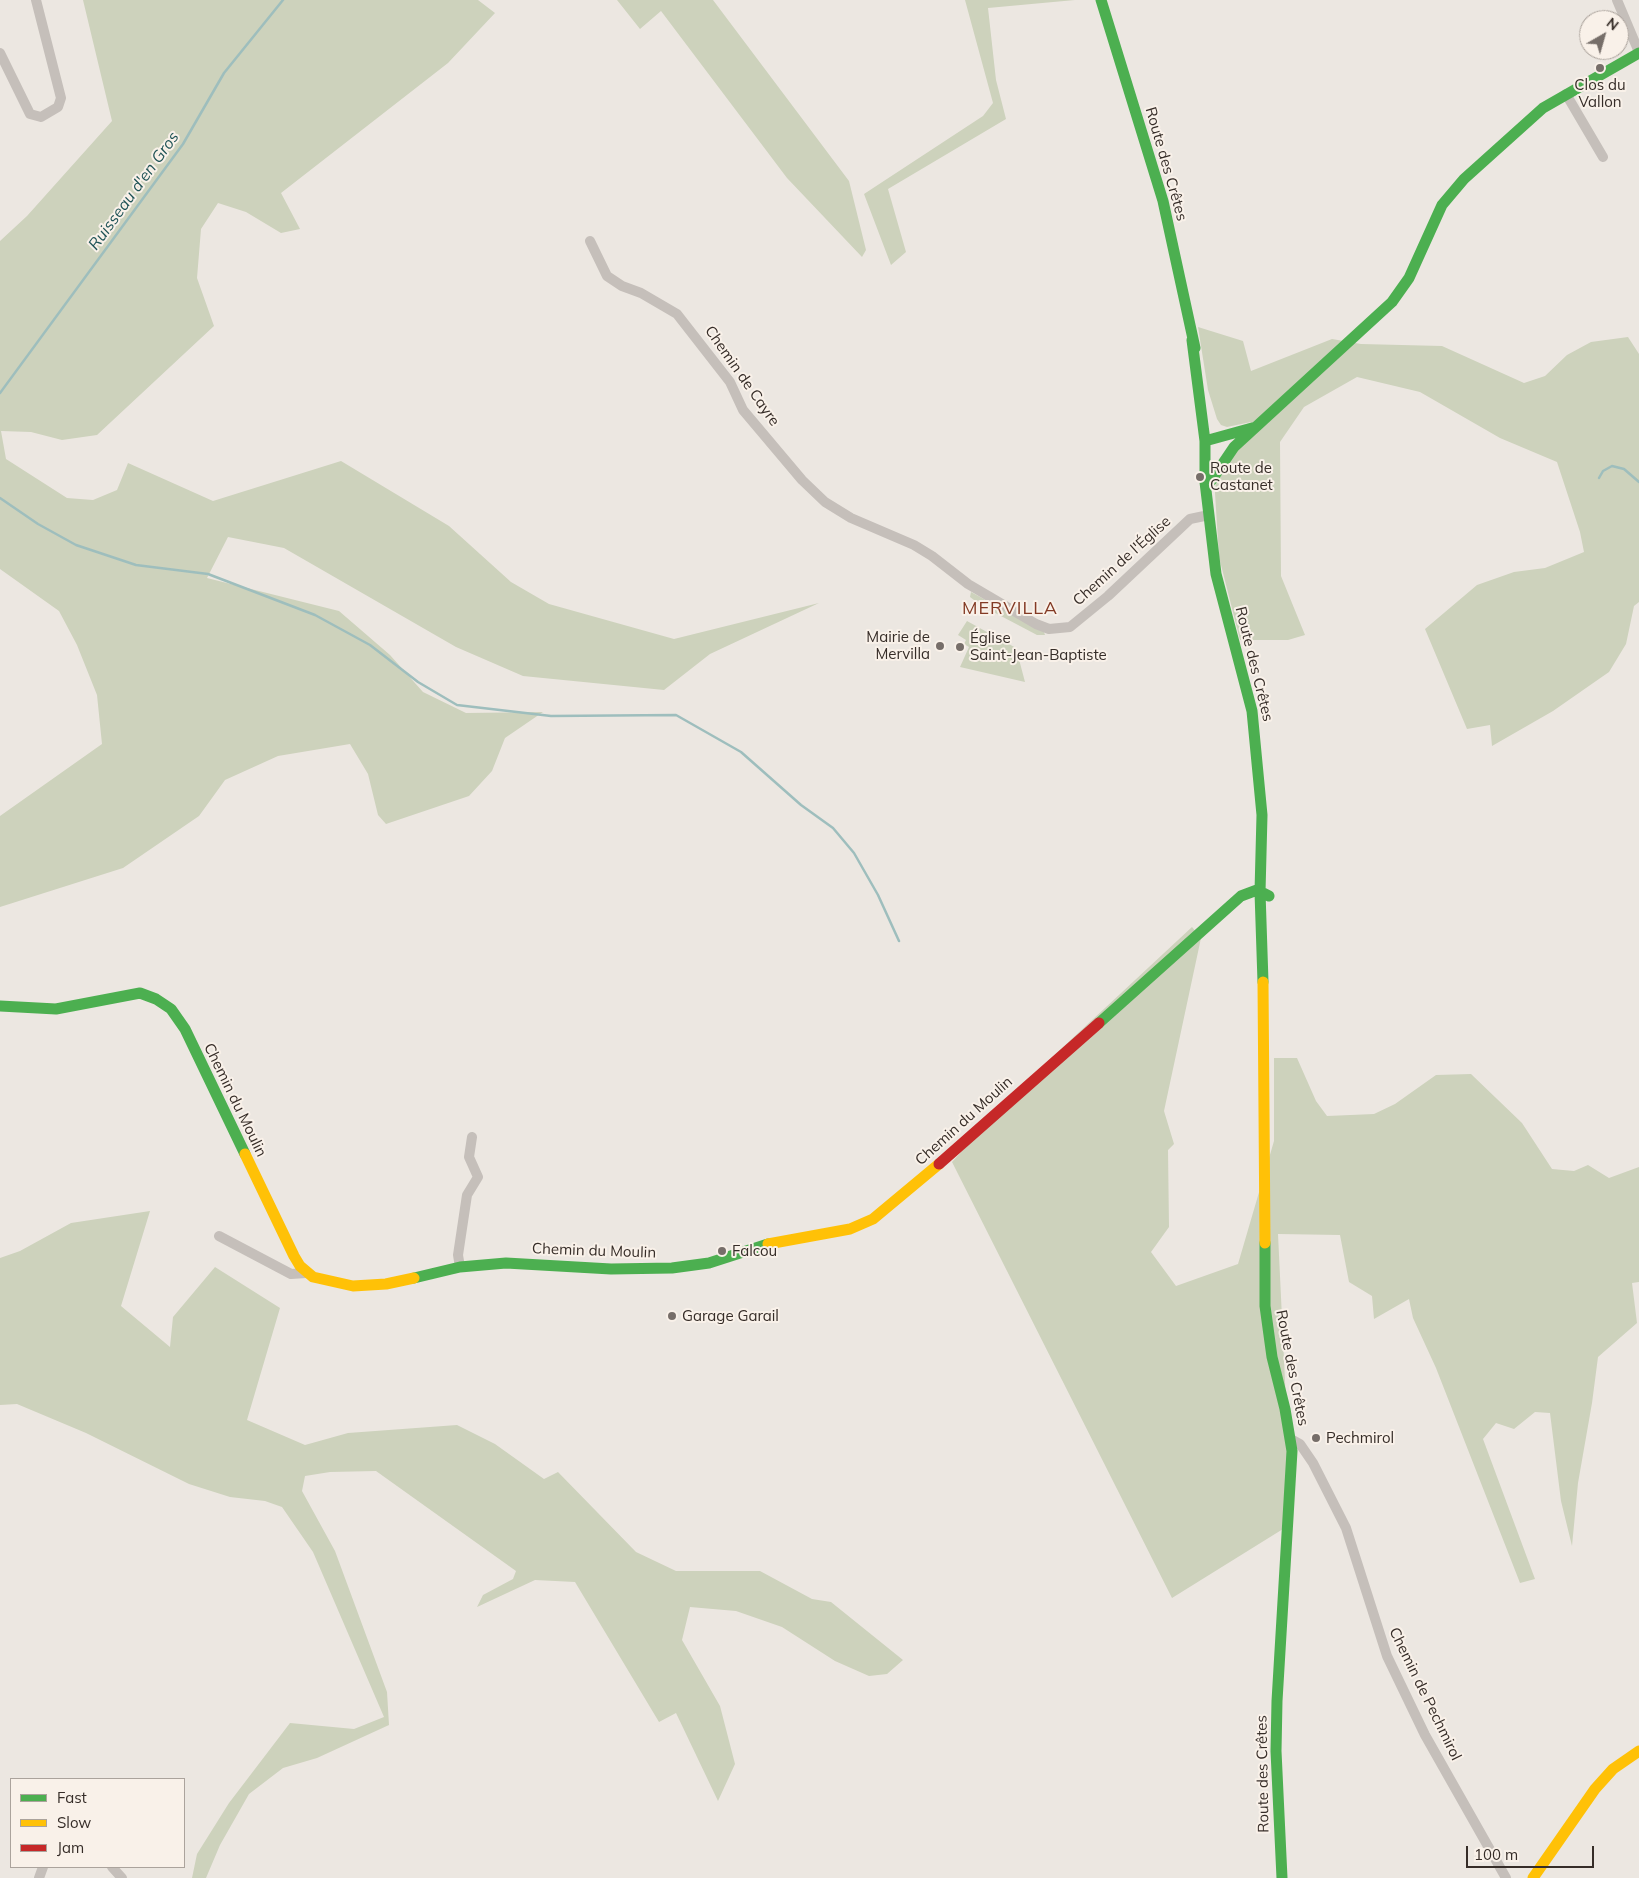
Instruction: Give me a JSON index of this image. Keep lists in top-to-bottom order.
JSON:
{
  "streets": {
    "street": [
      "Route des Crêtes",
      "Chemin de Cayre",
      "Chemin de l'Église",
      "Chemin du Moulin",
      "Chemin de Pechmirol"
    ]
  },
  "crossings": [
    ["Route des Crêtes", "Chemin de l'Église"],
    ["Route des Crêtes", "Chemin du Moulin"],
    ["Route des Crêtes", "Chemin de Pechmirol"],
    ["Chemin de Cayre", "Chemin de l'Église"]
  ],
  "districts": ["MERVILLA"],
  "water": ["Ruisseau d'en Gros"],
  "places": [
    "Clos du Vallon",
    "Route de Castanet",
    "Mairie de Mervilla",
    "Église Saint-Jean-Baptiste",
    "Falcou",
    "Garage Garail",
    "Pechmirol"
  ],
  "legend": ["Fast", "Slow", "Jam"],
  "scale_bar": "100 m",
  "north": "top right"
}
